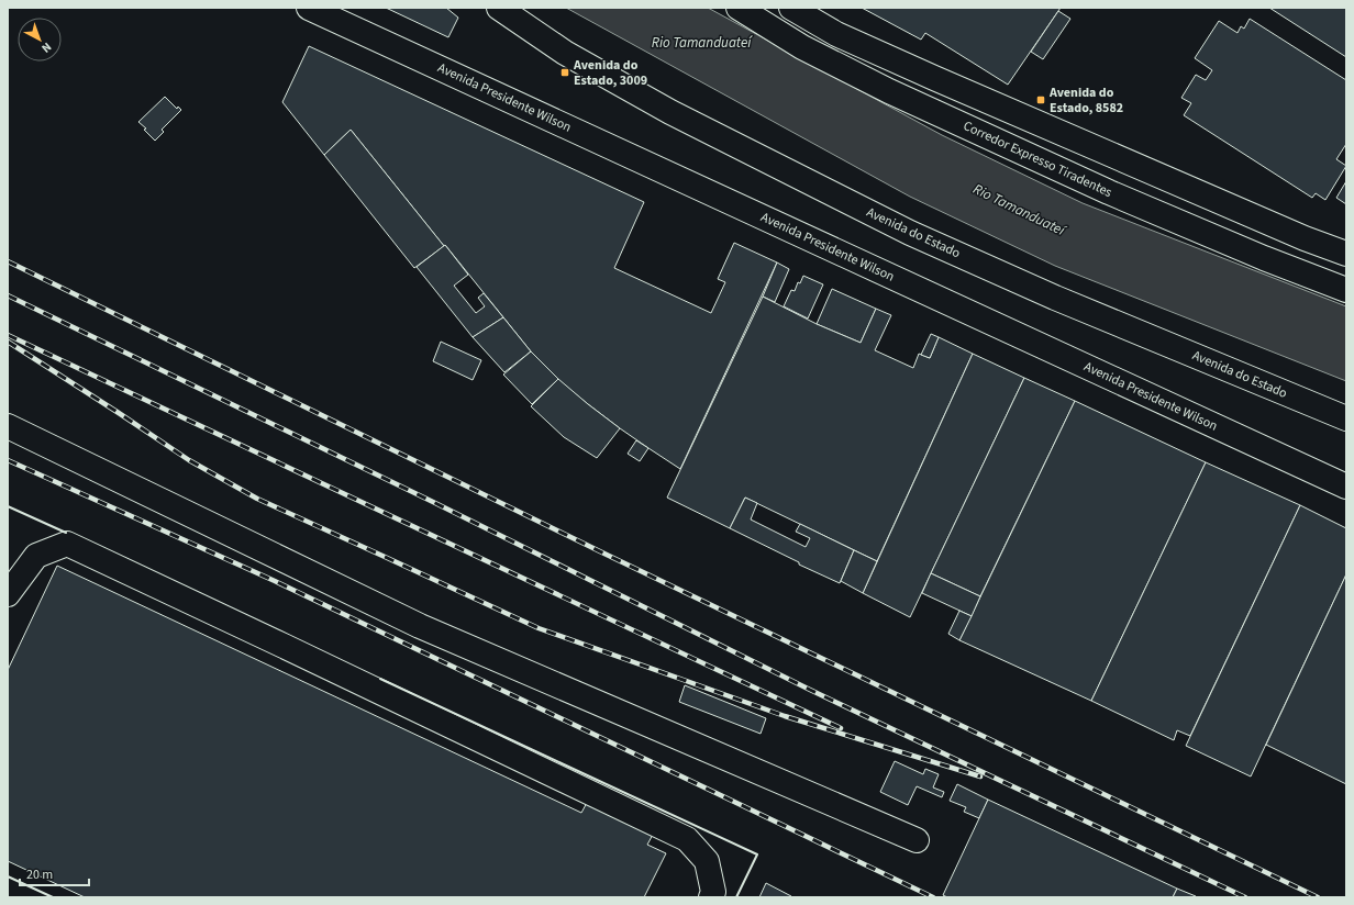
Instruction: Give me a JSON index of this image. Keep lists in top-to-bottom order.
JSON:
{
  "streets": {
    "main road": ["Avenida Presidente Wilson", "Corredor Expresso Tiradentes", "Avenida do Estado"]
  },
  "water": ["Rio Tamanduateí"],
  "places": {
    "transit": ["Avenida do Estado, 3009", "Avenida do Estado, 8582"]
  },
  "scale_bar": "20 m",
  "north": "bottom right"
}
